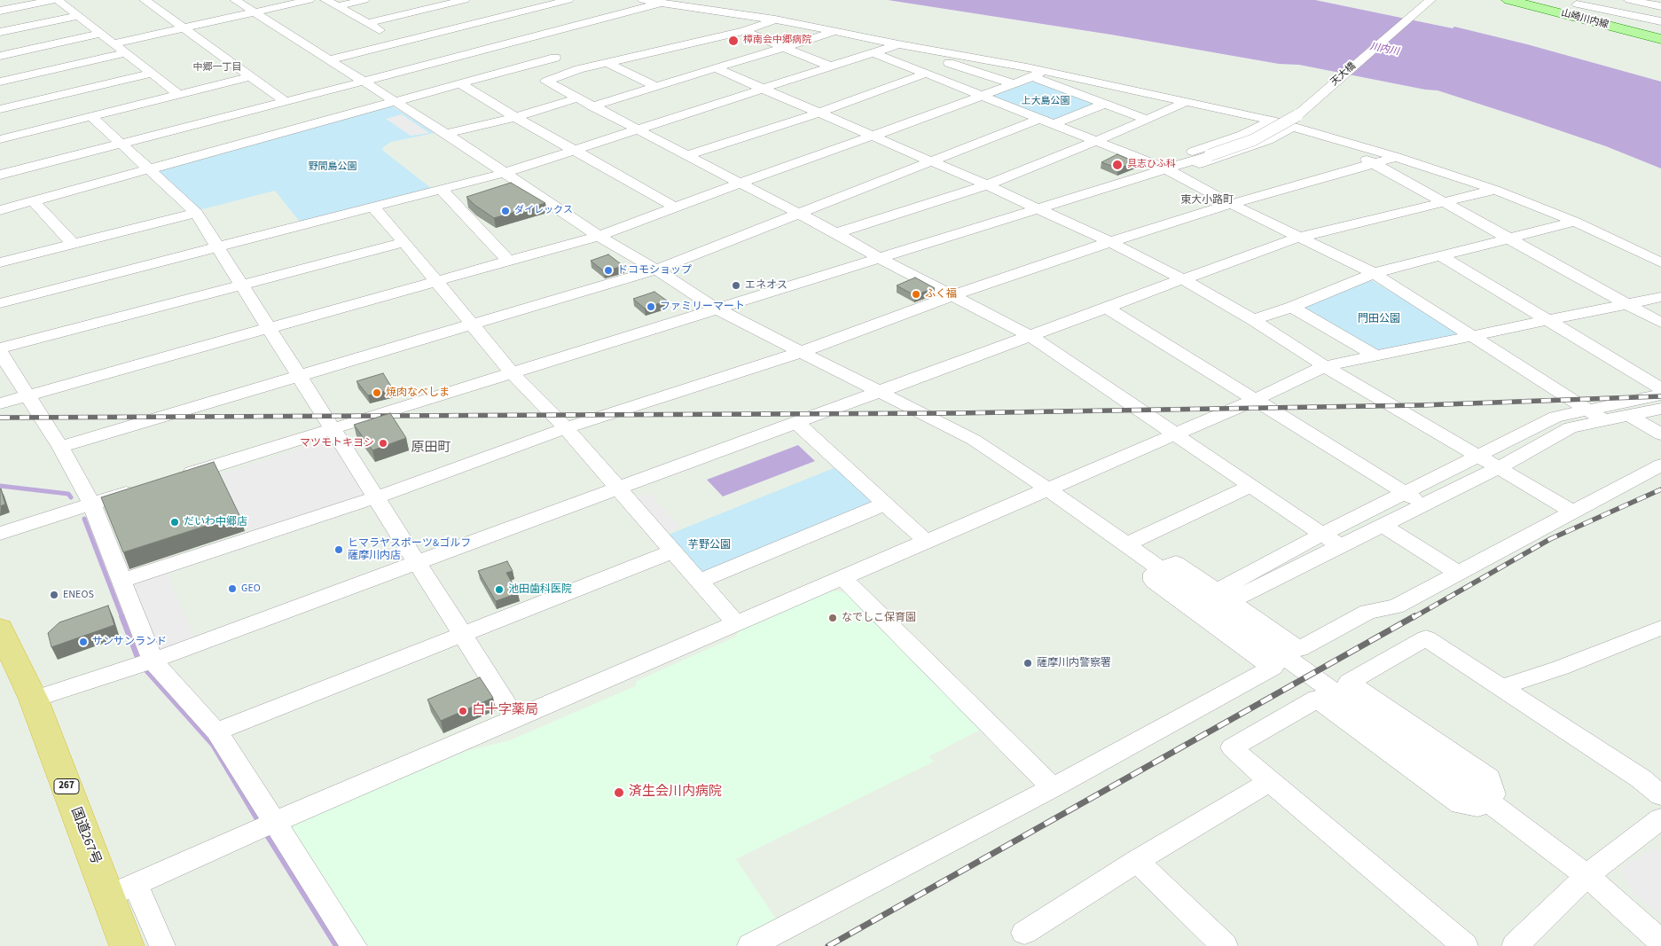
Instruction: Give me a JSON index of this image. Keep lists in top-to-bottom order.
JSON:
{
  "streets": {
    "highway": ["267", "国道267号"],
    "main road": ["山崎川内線"],
    "street": ["天大橋"]
  },
  "districts": ["中郷一丁目", "東大小路町", "原田町"],
  "water": ["川内川"],
  "parks": [
    "上大島公園",
    "野間島公園",
    "門田公園",
    "芋野公園"
  ],
  "places": [
    "樟南会中郷病院",
    "具志ひふ科",
    "ダイレックス",
    "ドコモショップ",
    "エネオス",
    "ふく福",
    "ファミリーマート",
    "焼肉なべしま",
    "マツモトキヨシ",
    "だいわ中郷店",
    "ヒマラヤスポーツ&ゴルフ 薩摩川内店",
    "GEO",
    "池田歯科医院",
    "ENEOS",
    "なでしこ保育園",
    "サンサンランド",
    "薩摩川内警察署",
    "白十字薬局",
    "済生会川内病院"
  ]
}
